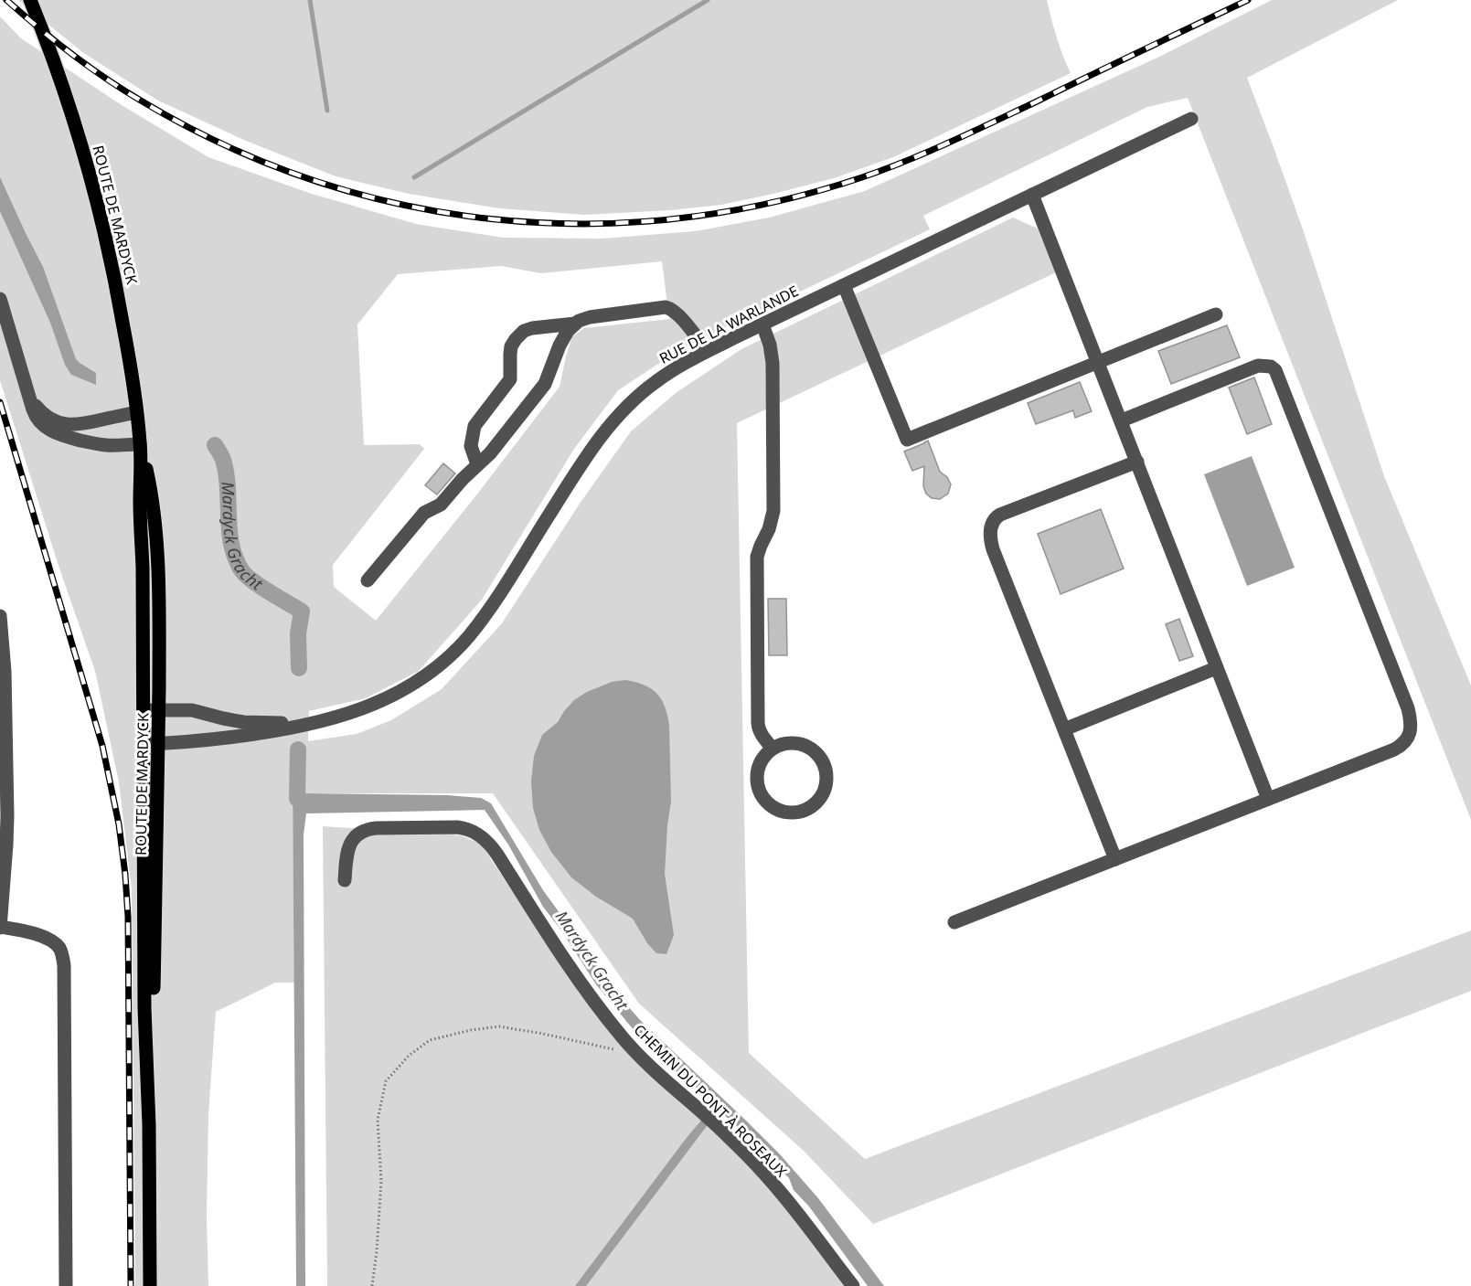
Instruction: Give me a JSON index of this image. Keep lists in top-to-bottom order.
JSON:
{
  "streets": {
    "main road": ["ROUTE DE MARDYCK"],
    "street": ["RUE DE LA WARLANDE", "CHEMIN DU PONT À ROSEAUX"]
  },
  "crossings": [
    ["ROUTE DE MARDYCK", "RUE DE LA WARLANDE"]
  ],
  "water": ["Mardyck Gracht"]
}
